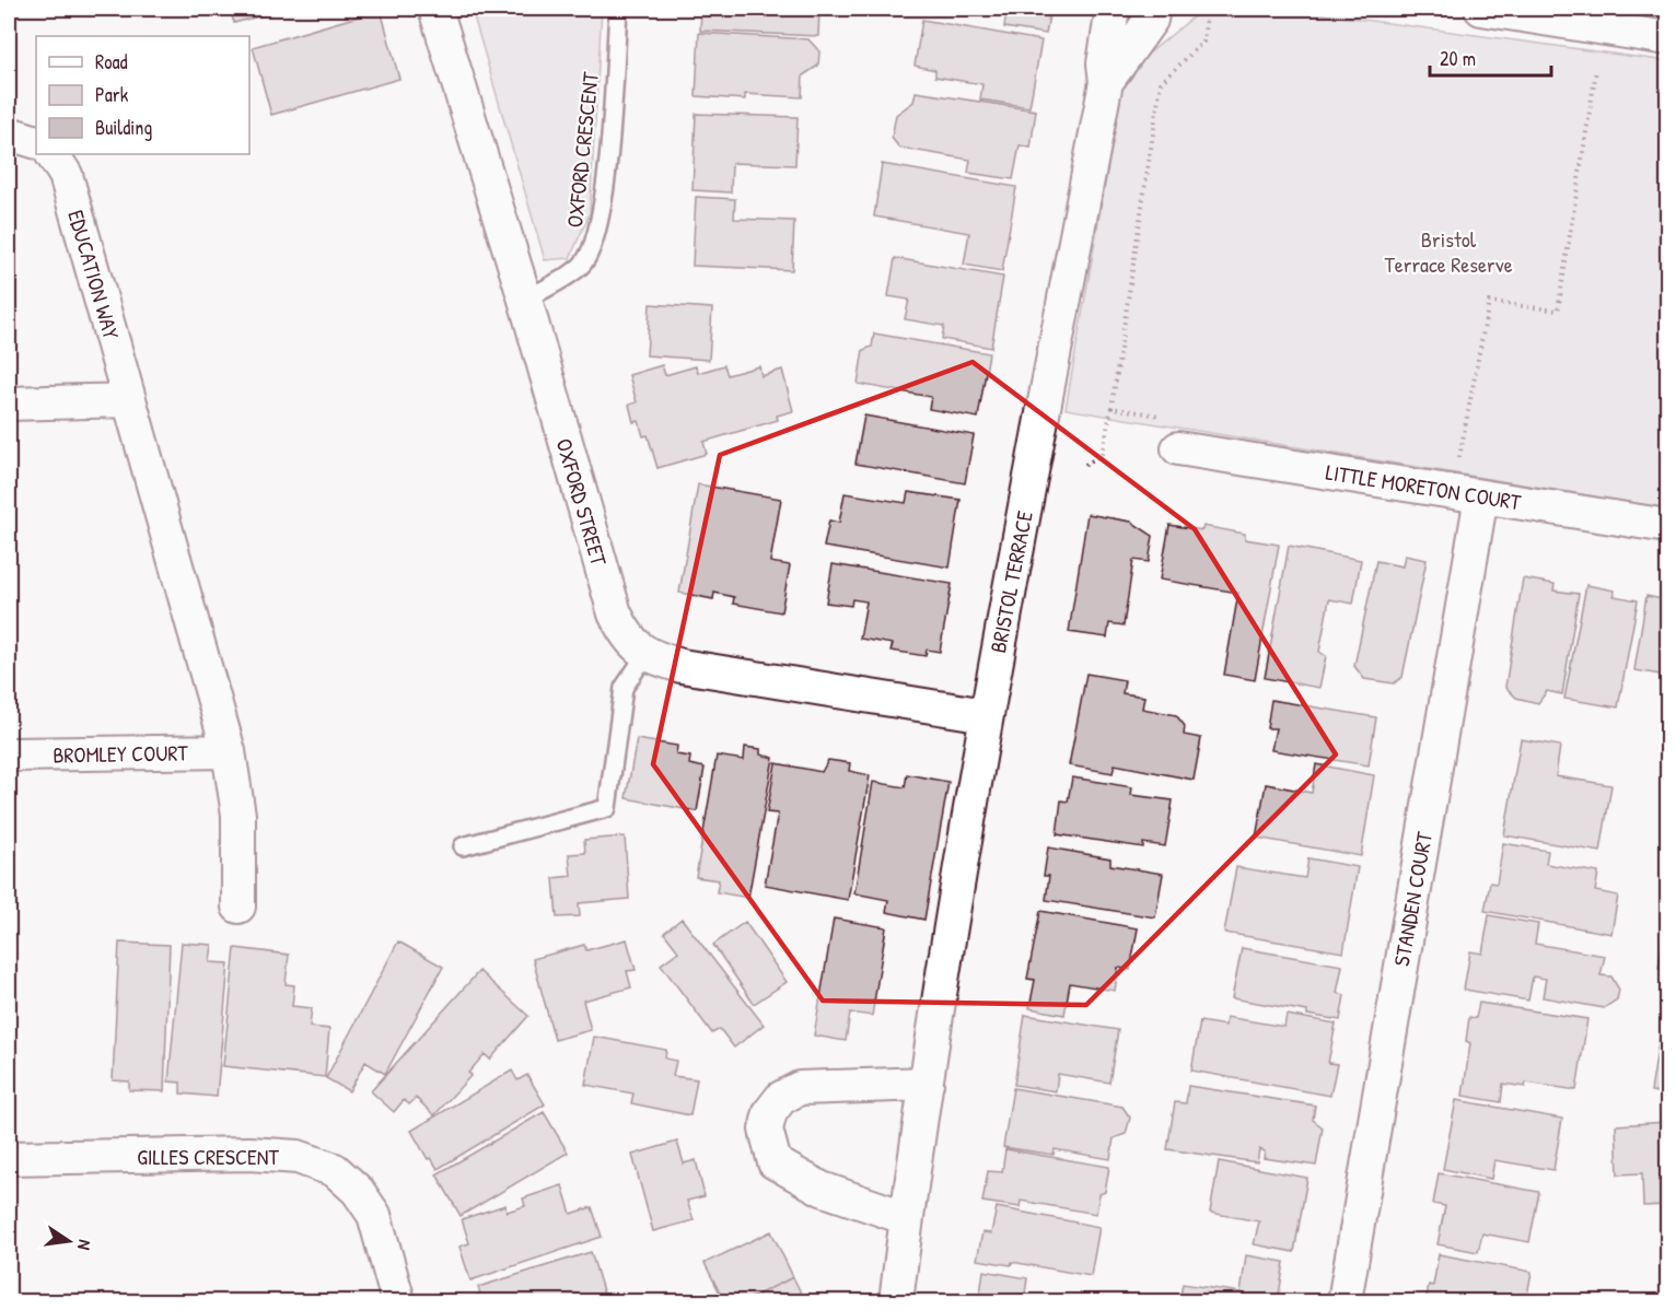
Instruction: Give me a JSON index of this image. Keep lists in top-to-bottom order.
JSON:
{
  "streets": {
    "street": [
      "EDUCATION WAY",
      "LITTLE MORETON COURT",
      "OXFORD STREET",
      "BRISTOL TERRACE",
      "BROMLEY COURT",
      "STANDEN COURT",
      "GILLES CRESCENT"
    ],
    "lane": ["OXFORD CRESCENT"]
  },
  "crossings": [
    ["OXFORD CRESCENT", "OXFORD STREET"],
    ["EDUCATION WAY", "BROMLEY COURT"],
    ["LITTLE MORETON COURT", "STANDEN COURT"]
  ],
  "parks": ["Bristol Terrace Reserve"],
  "legend": ["Road", "Park", "Building"],
  "scale_bar": "20 m",
  "north": "right"
}
